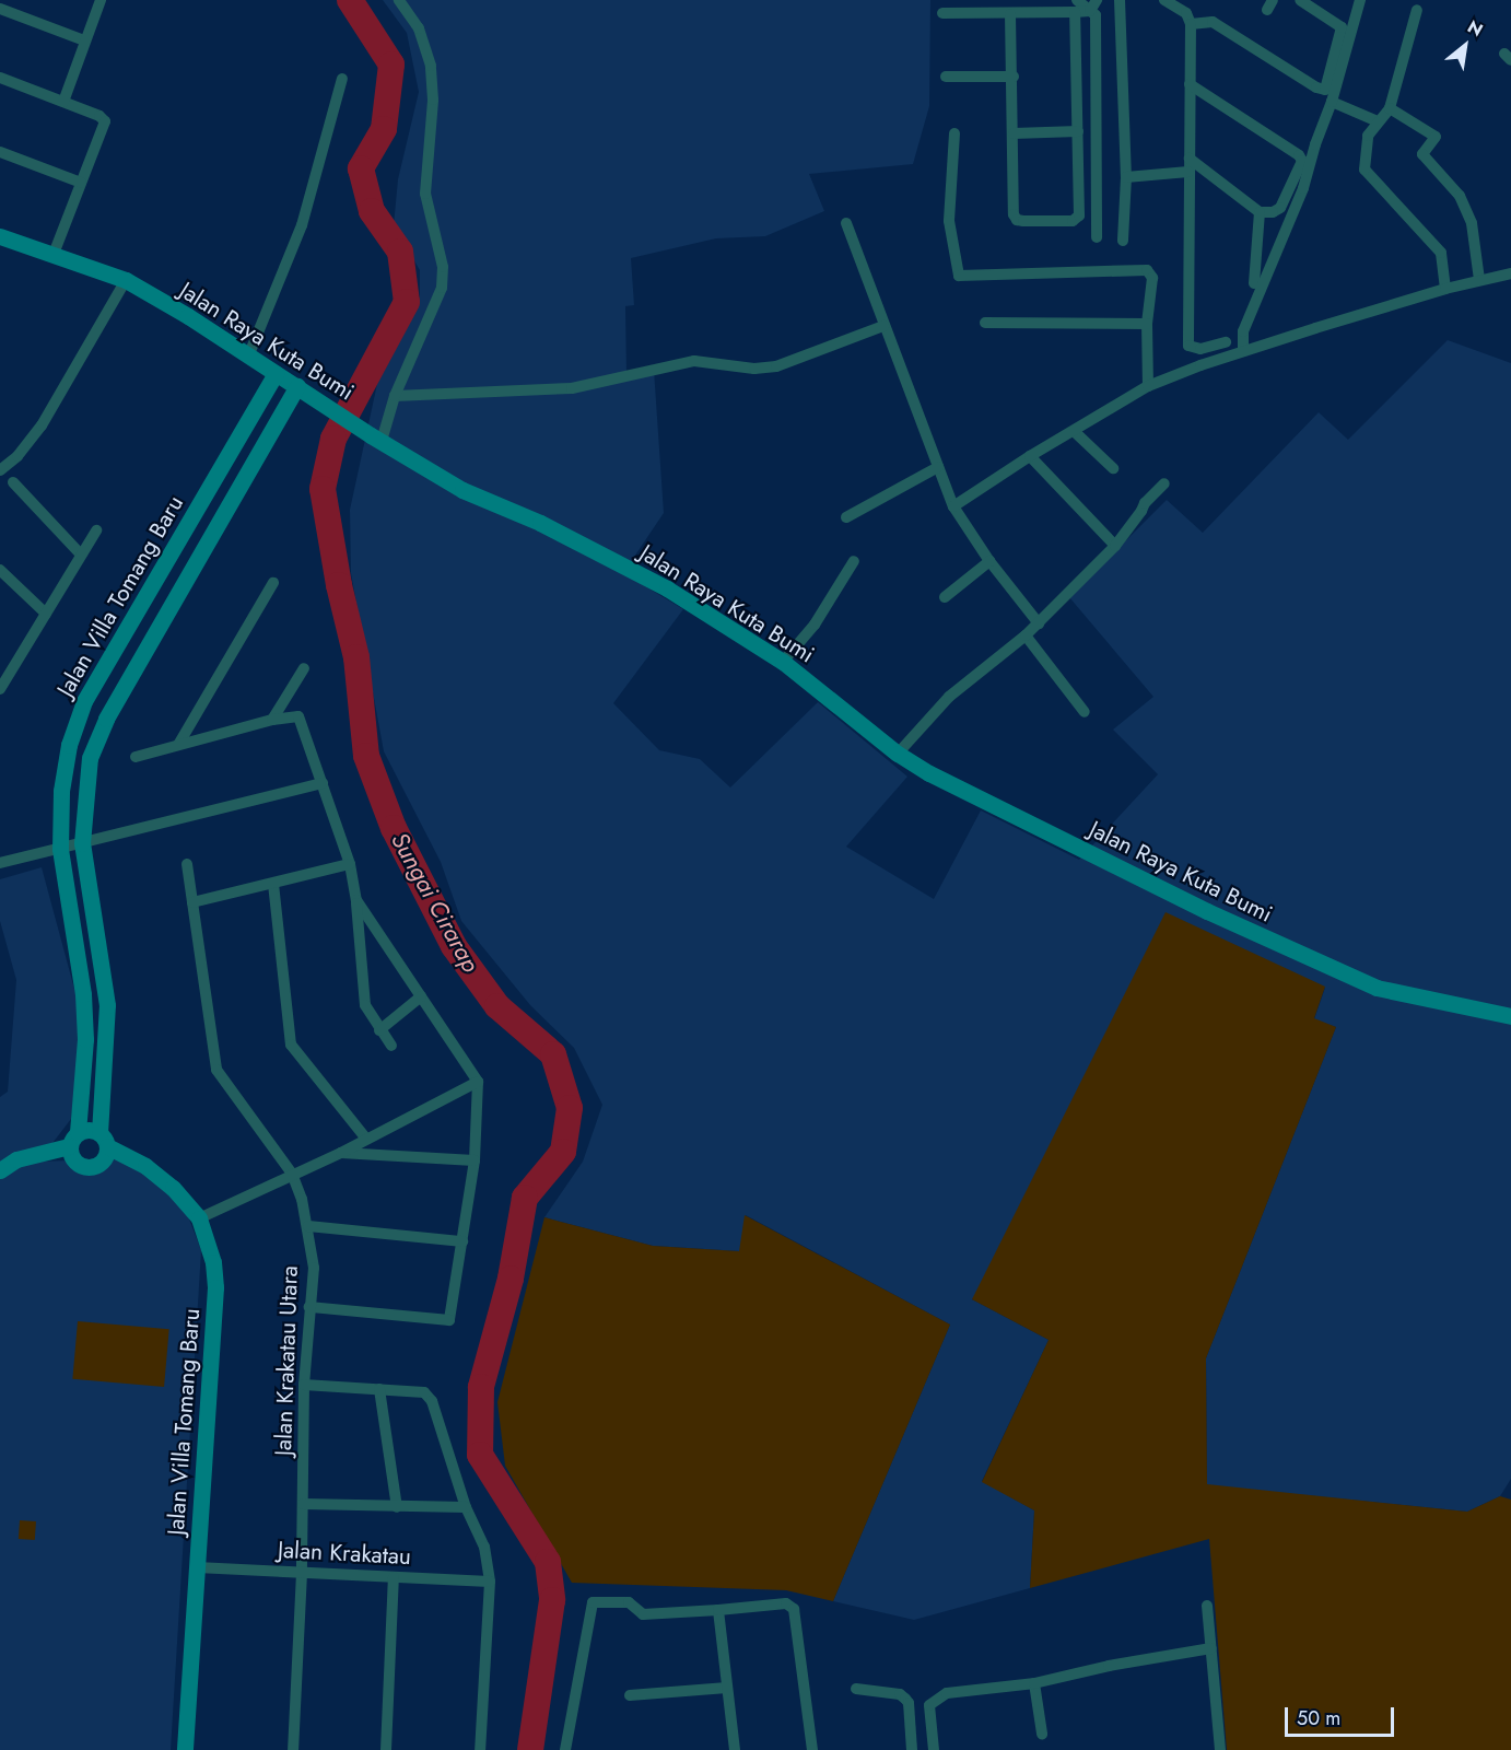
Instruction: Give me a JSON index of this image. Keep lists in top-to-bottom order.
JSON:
{
  "streets": {
    "street": [
      "Jalan Raya Kuta Bumi",
      "Jalan Villa Tomang Baru",
      "Jalan Krakatau Utara",
      "Jalan Krakatau"
    ]
  },
  "crossings": [
    ["Jalan Raya Kuta Bumi", "Jalan Villa Tomang Baru"],
    ["Jalan Villa Tomang Baru", "Jalan Krakatau"],
    ["Jalan Krakatau Utara", "Jalan Krakatau"]
  ],
  "water": ["Sungai Cirarap"],
  "scale_bar": "50 m",
  "north": "top right"
}
